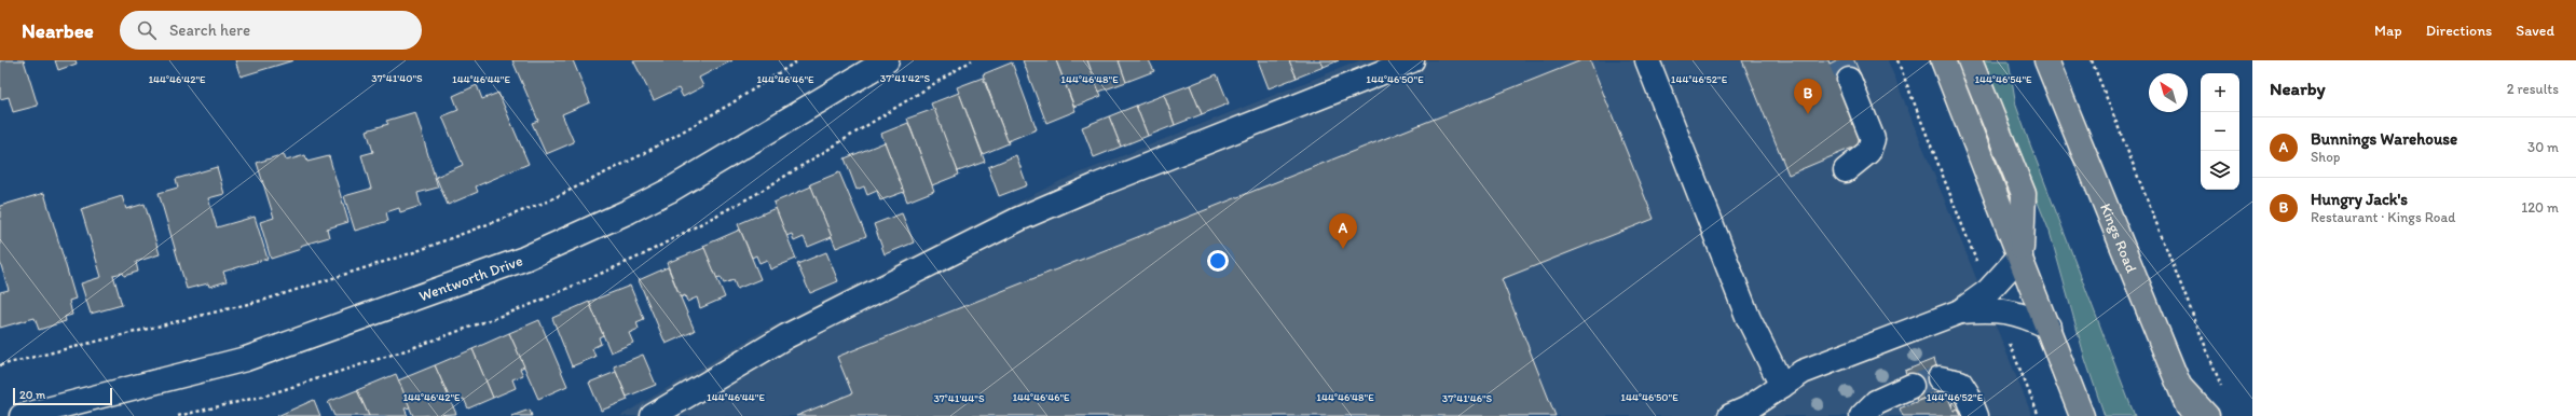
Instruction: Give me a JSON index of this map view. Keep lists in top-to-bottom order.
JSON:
{
  "streets": {
    "main road": ["Kings Road"],
    "street": ["Wentworth Drive"]
  },
  "scale_bar": "20 m",
  "north": "top left",
  "page": {
    "header": "Nearbee",
    "search": "Search here",
    "nav": ["Map", "Directions", "Saved"],
    "heading": ["Nearby", "2 results"],
    "map_buttons": ["+", "−"],
    "pins": ["B", "A"],
    "list": [
      {
        "mark": "A",
        "name": "Bunnings Warehouse",
        "note": "Shop",
        "value": "30 m"
      },
      {
        "mark": "B",
        "name": "Hungry Jack's",
        "note": "Restaurant · Kings Road",
        "value": "120 m"
      }
    ],
    "scale": "20 m"
  },
  "coordinates": [
    "37°41'40\"S",
    "37°41'42\"S",
    "144°46'42\"E",
    "144°46'44\"E",
    "144°46'46\"E",
    "144°46'48\"E",
    "144°46'50\"E",
    "144°46'52\"E",
    "144°46'54\"E",
    "37°41'44\"S",
    "37°41'46\"S"
  ]
}
